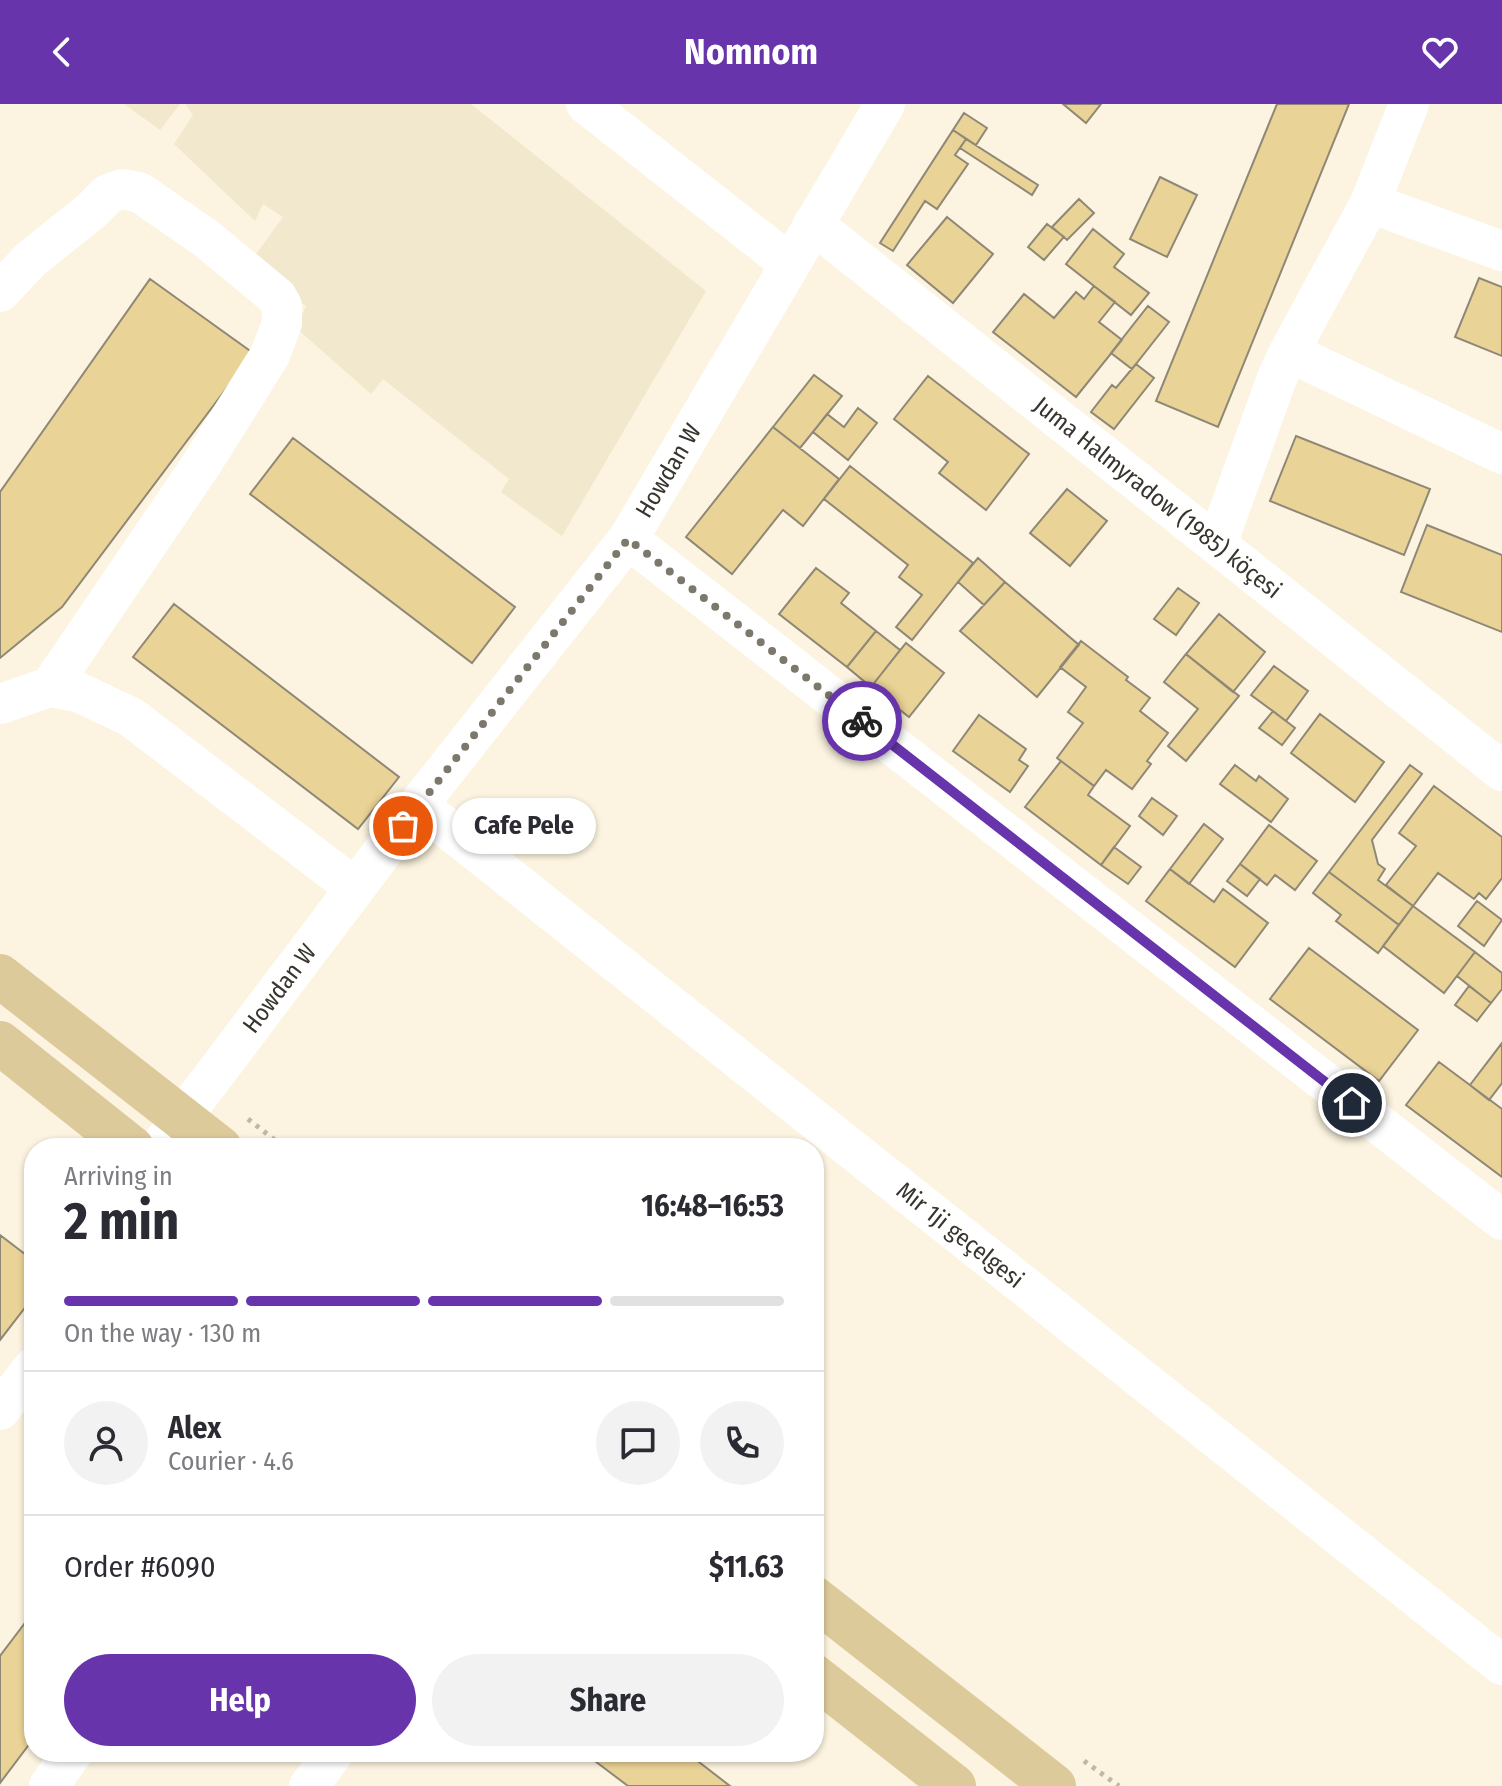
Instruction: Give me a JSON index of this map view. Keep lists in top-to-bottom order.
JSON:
{
  "streets": {
    "street": ["Howdan W", "Juma Halmyradow (1985) köçesi", "Mir 1ji geçelgesi"]
  },
  "crossings": [
    ["Howdan W", "Juma Halmyradow (1985) köçesi"],
    ["Howdan W", "Mir 1ji geçelgesi"]
  ],
  "places": ["Cafe Pele"],
  "page": {
    "header": "Nomnom",
    "bubble": "Cafe Pele",
    "heading": ["2 min", "Arriving in", "16:48–16:53"],
    "panel": [
      "Alex",
      "Courier · 4.6",
      "Order #6090",
      "$11.63"
    ],
    "bar": "On the way · 130 m",
    "buttons": ["Help", "Share"]
  }
}
